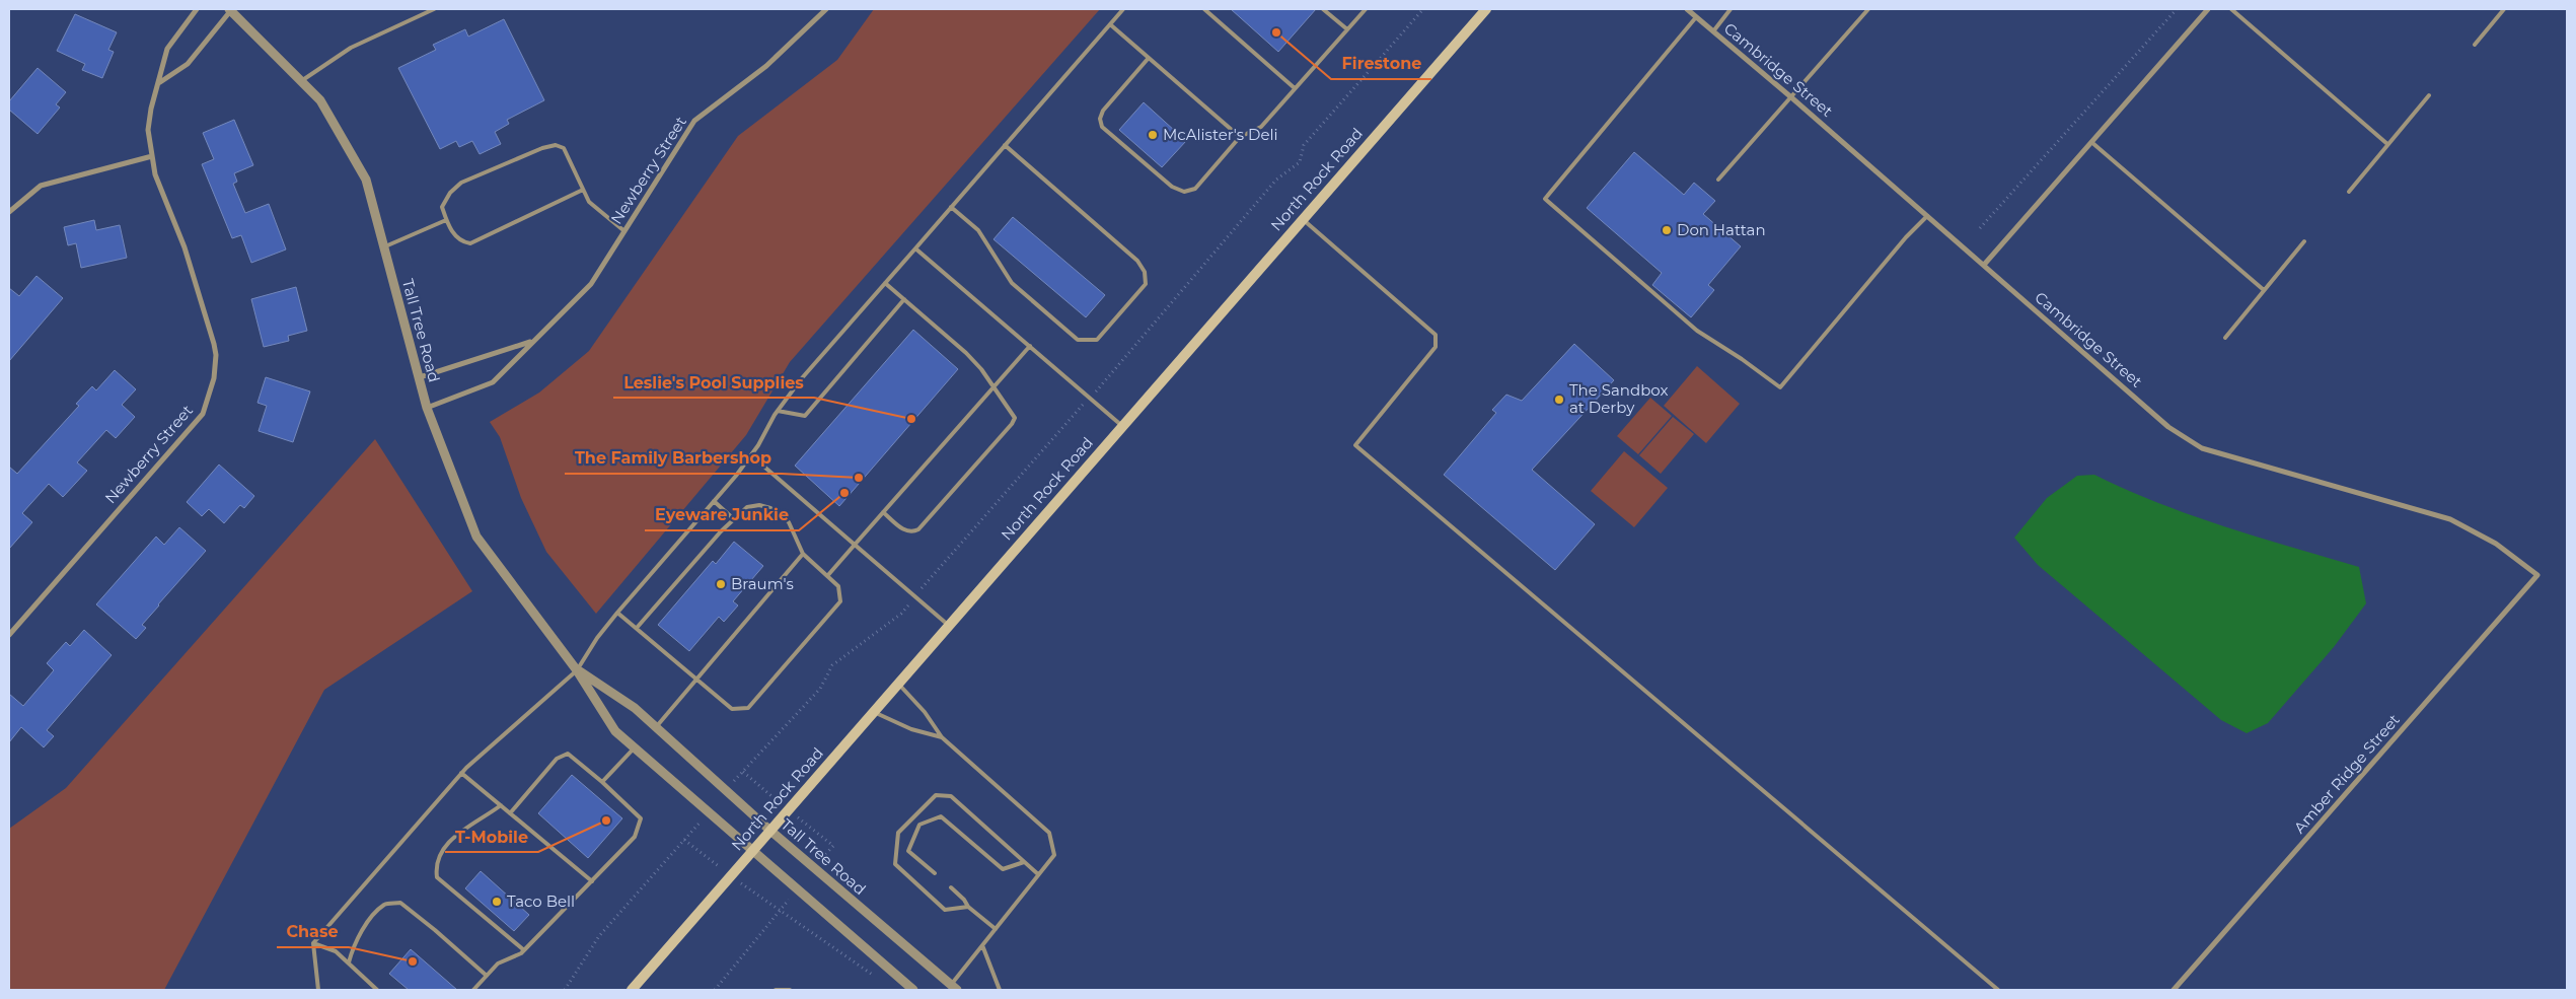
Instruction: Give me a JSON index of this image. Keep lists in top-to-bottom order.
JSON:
{
  "streets": {
    "main road": ["North Rock Road"],
    "street": [
      "Cambridge Street",
      "Newberry Street",
      "Tall Tree Road",
      "Amber Ridge Street"
    ]
  },
  "crossings": [
    ["Cambridge Street", "Amber Ridge Street"],
    ["Newberry Street", "Tall Tree Road"],
    ["North Rock Road", "Tall Tree Road"]
  ],
  "places": [
    "Firestone",
    "McAlister's Deli",
    "Don Hattan",
    "The Sandbox at Derby",
    "Leslie's Pool Supplies",
    "The Family Barbershop",
    "Eyeware Junkie",
    "Braum's",
    "T-Mobile",
    "Taco Bell",
    "Chase"
  ]
}
